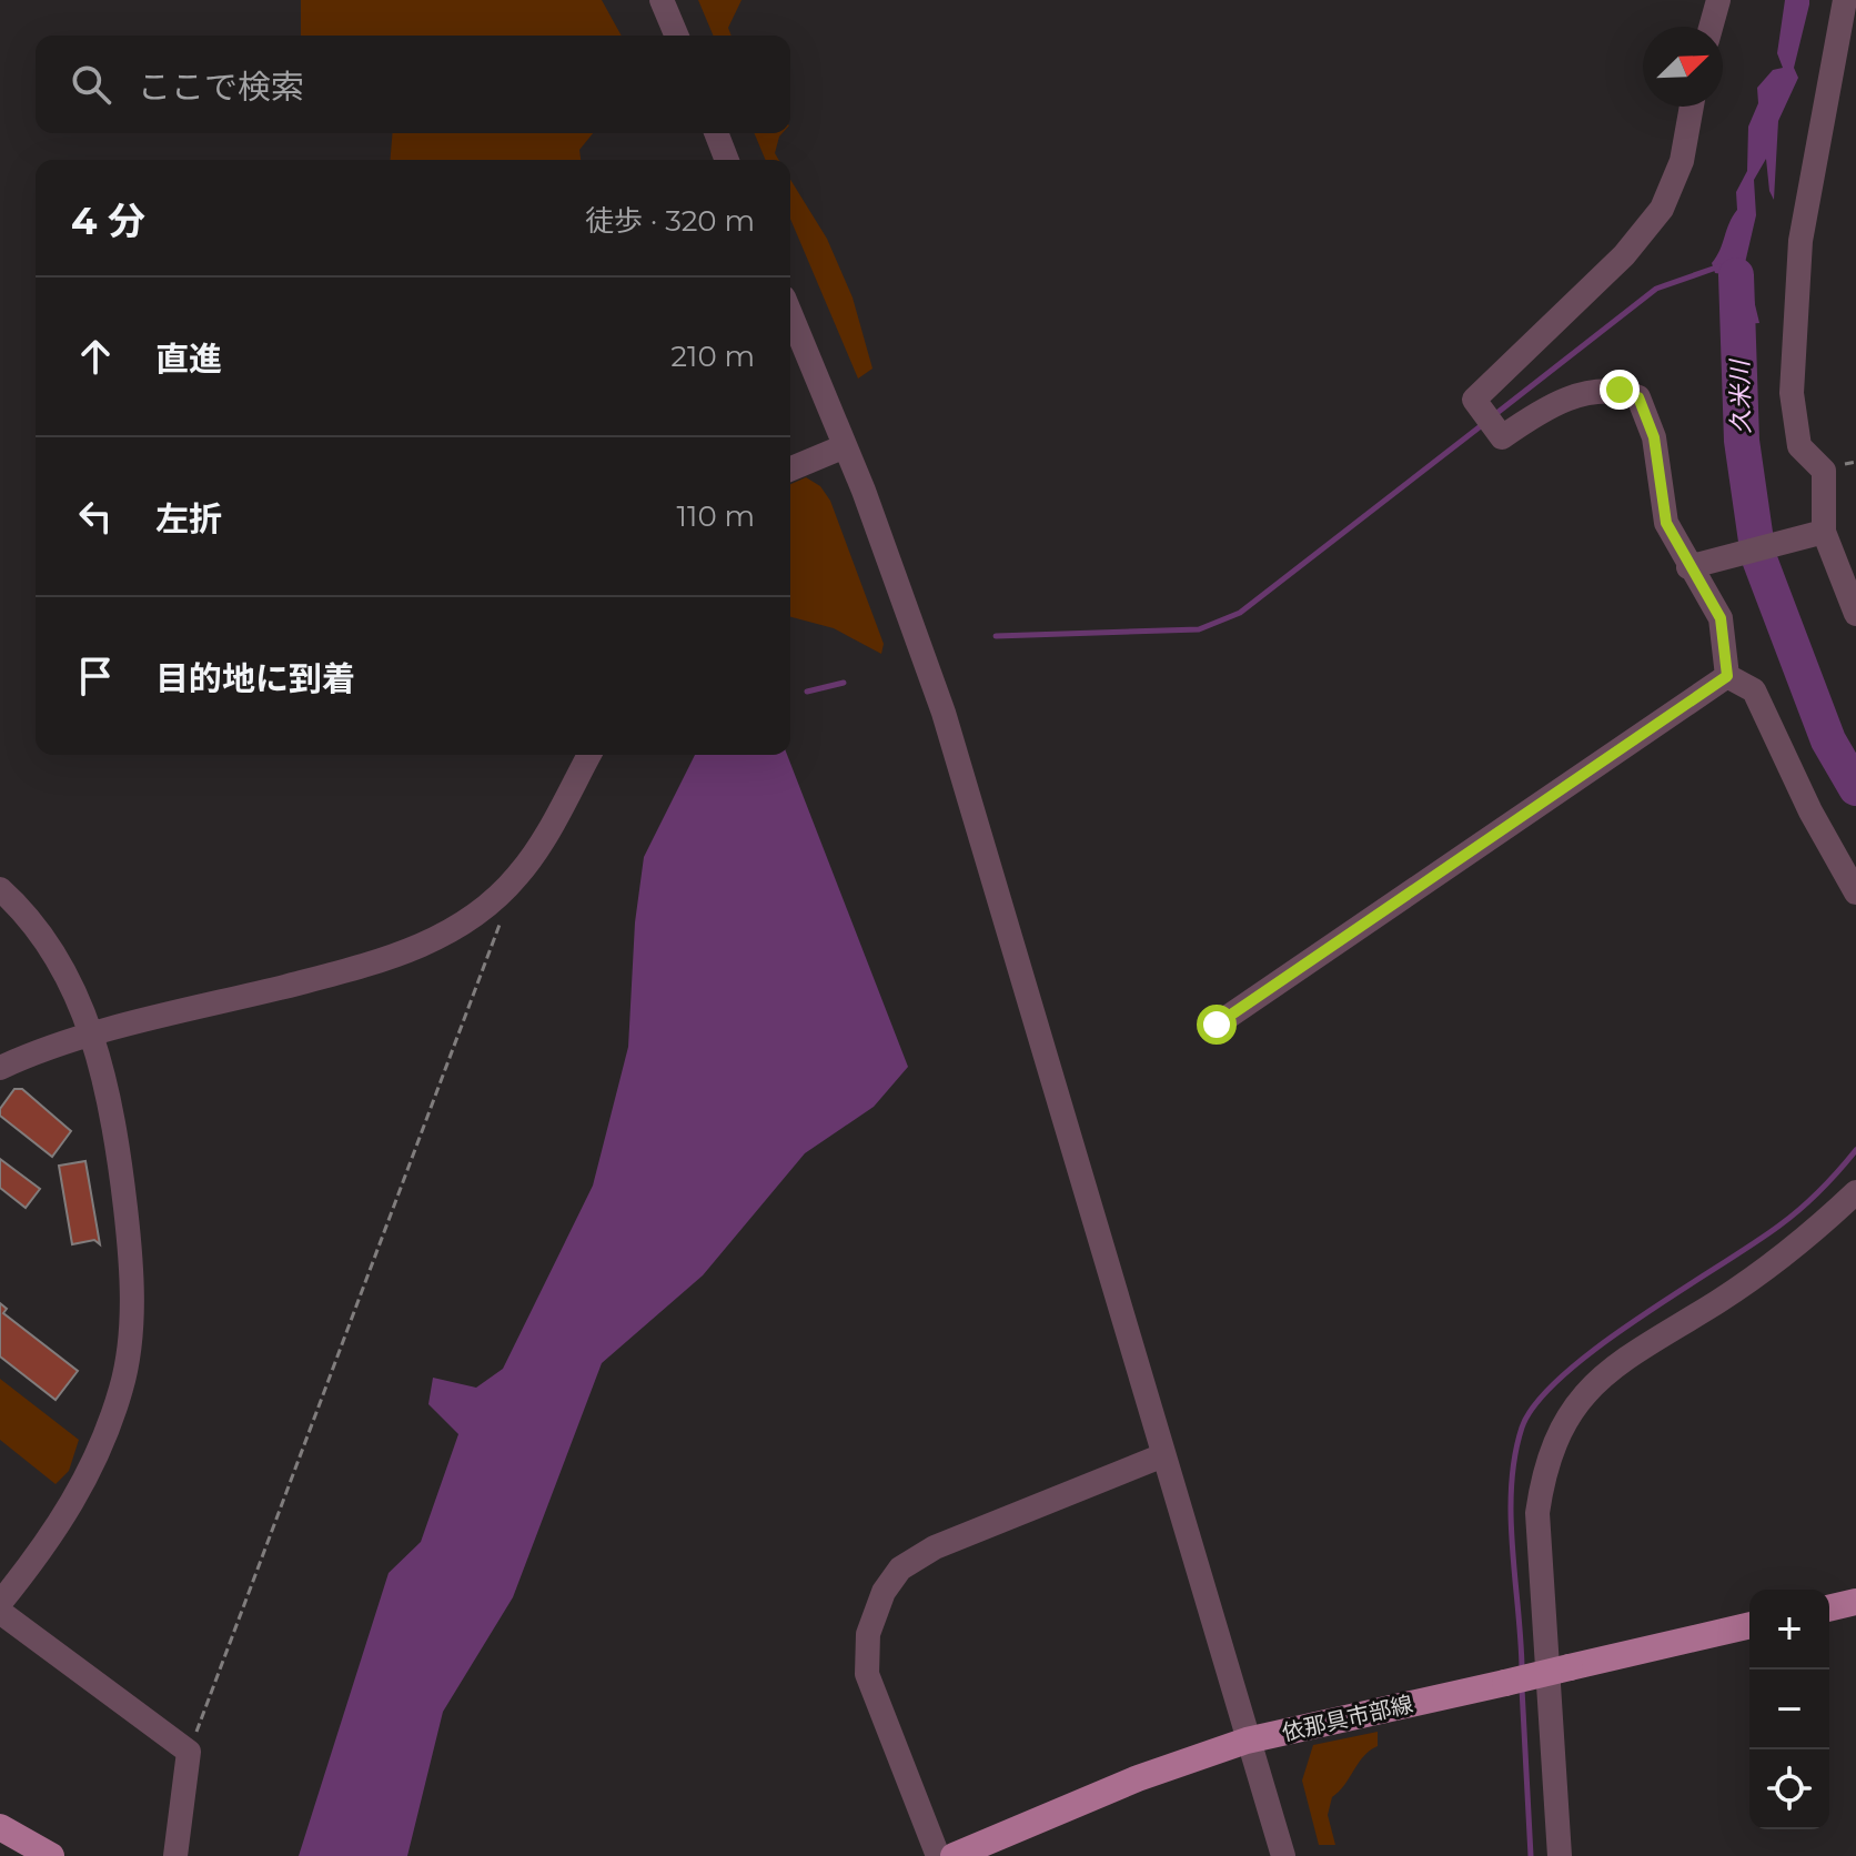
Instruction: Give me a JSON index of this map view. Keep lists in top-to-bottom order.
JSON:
{
  "streets": {
    "main road": ["依那具市部線"]
  },
  "water": ["久米川"],
  "north": "top right",
  "page": {
    "search": "ここで検索",
    "heading": ["4 分", "徒歩 · 320 m"],
    "list": [
      ["直進", "210 m"],
      ["左折", "110 m"],
      "目的地に到着"
    ],
    "map_buttons": ["+", "−"]
  }
}
